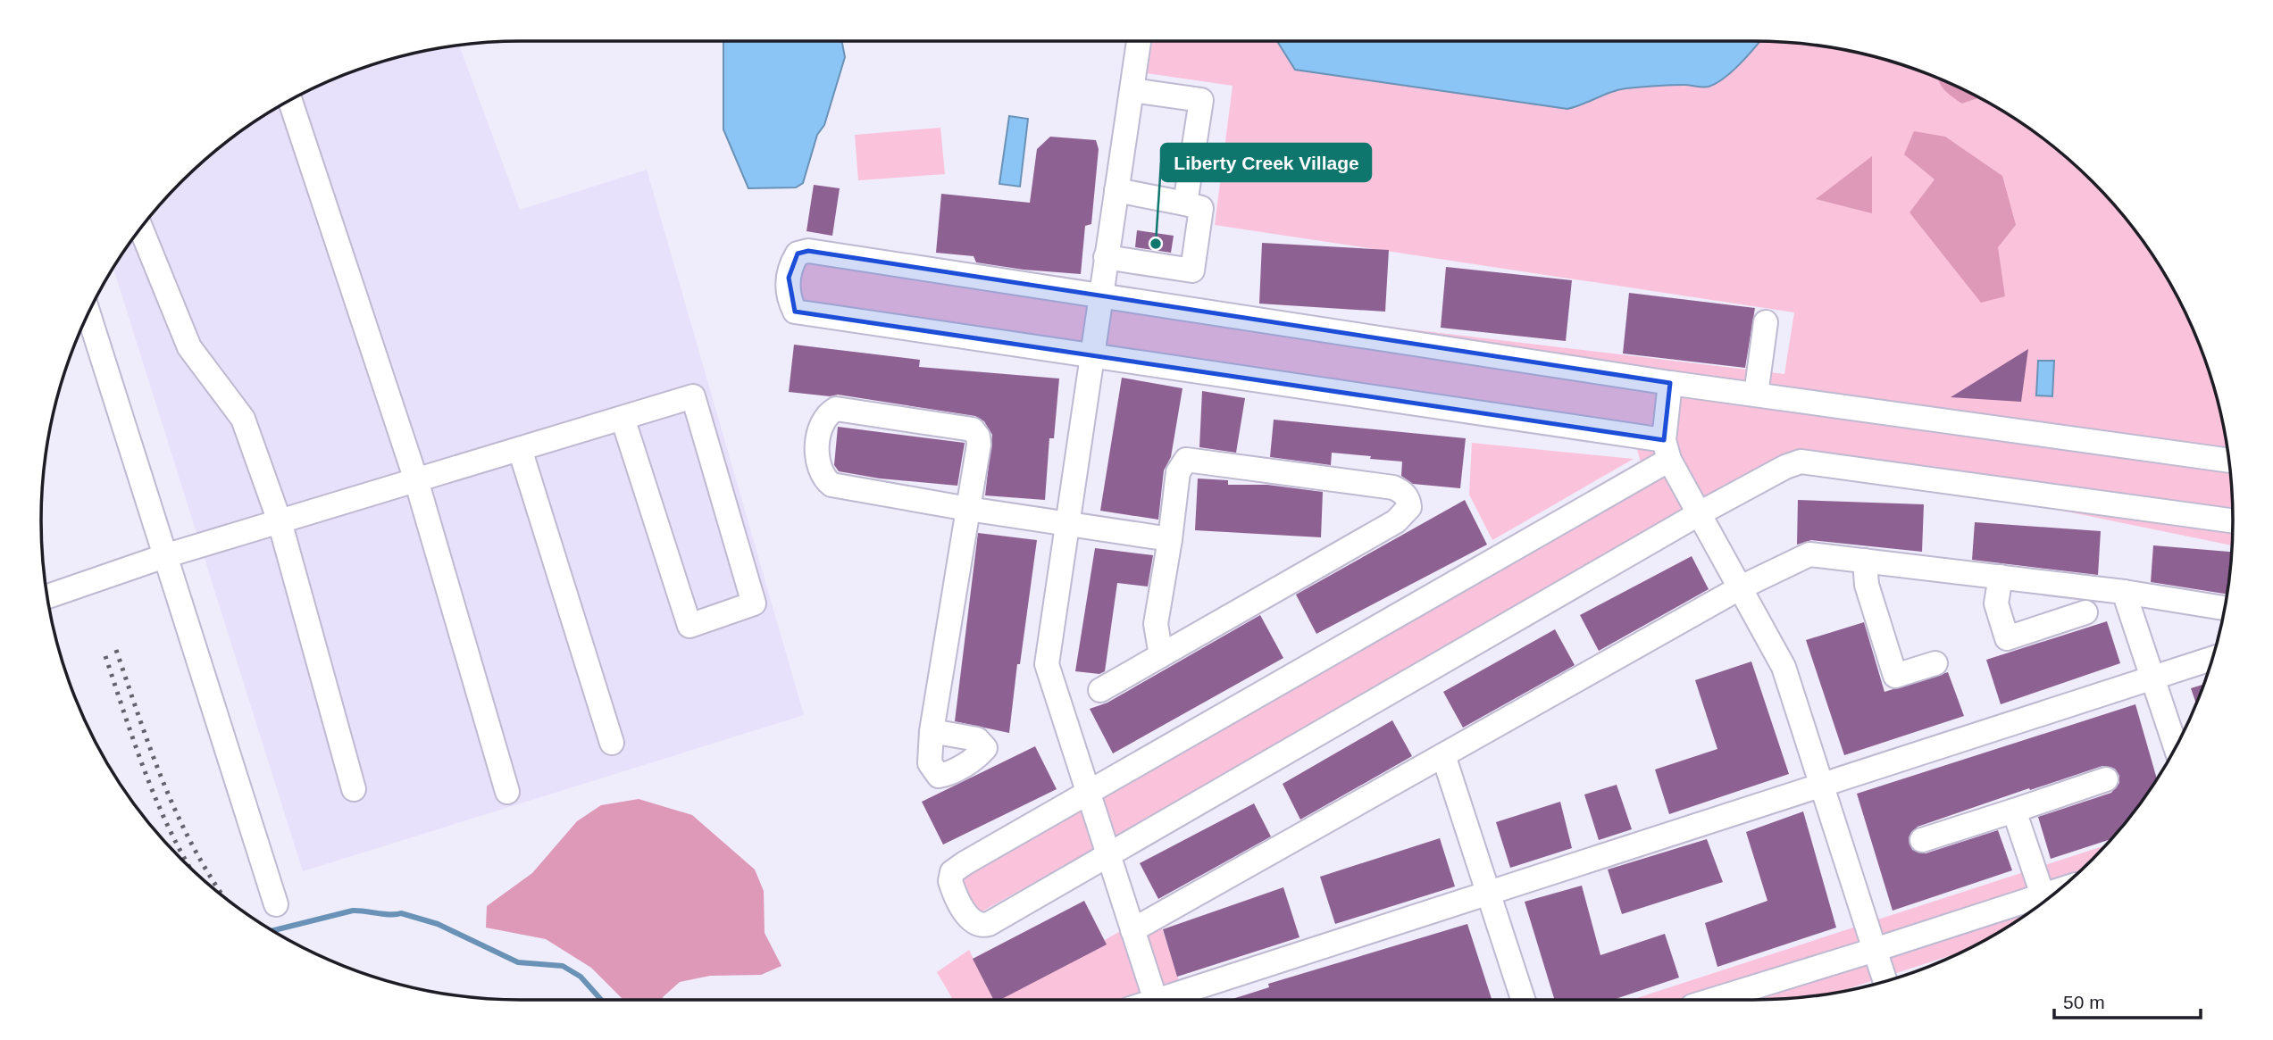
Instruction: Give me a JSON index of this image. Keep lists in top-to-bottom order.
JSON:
{
  "places": ["Liberty Creek Village"],
  "scale_bar": "50 m"
}
